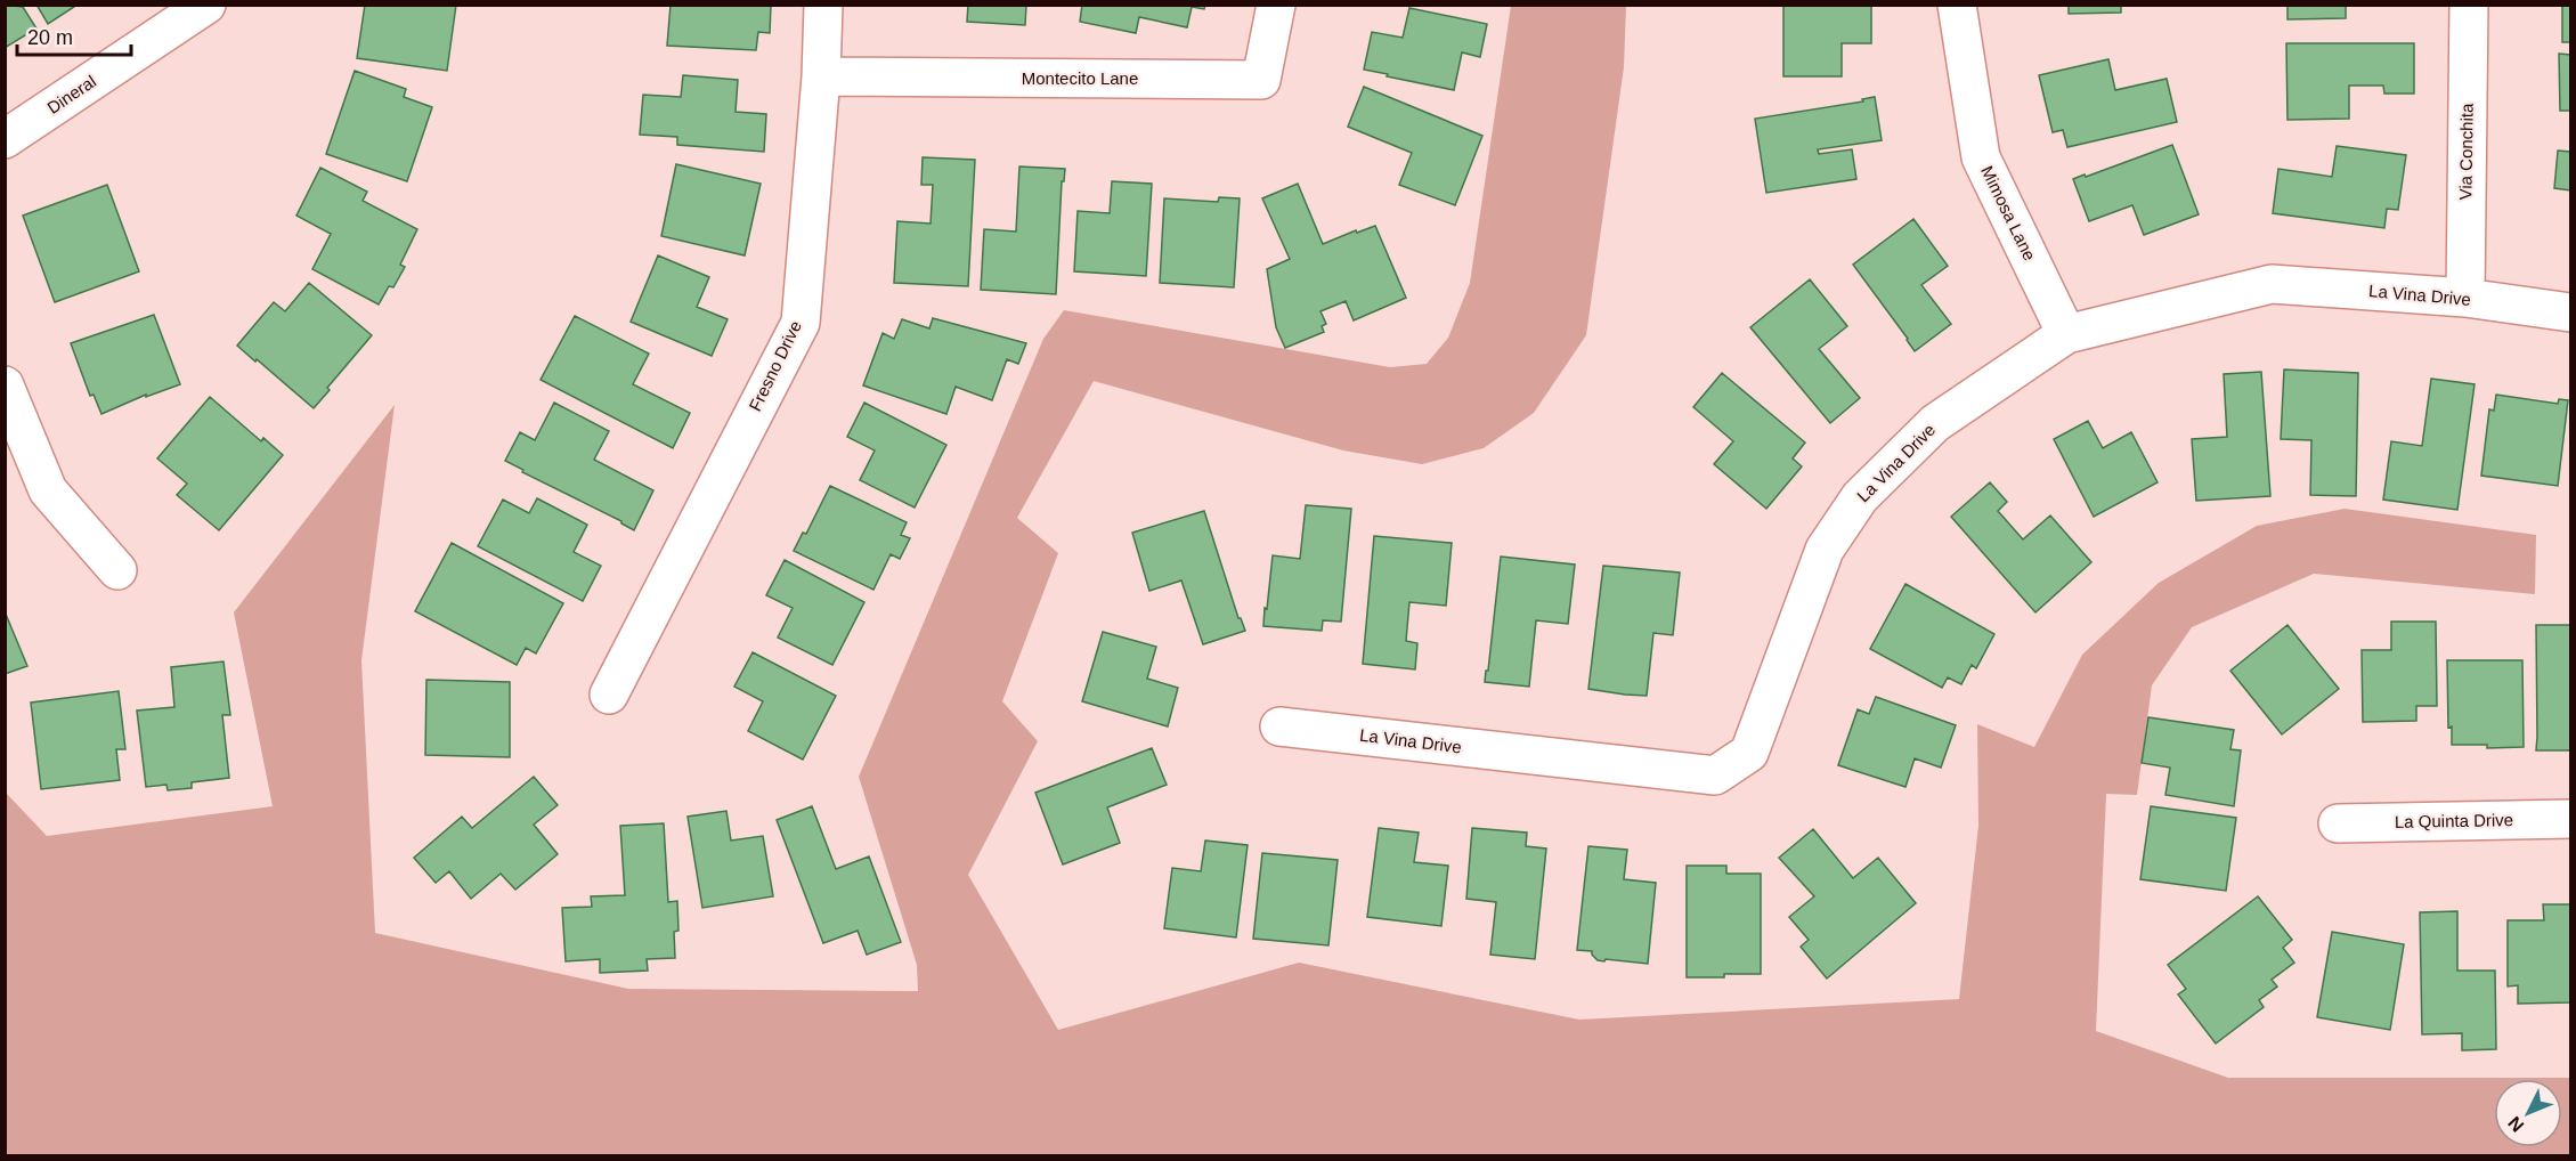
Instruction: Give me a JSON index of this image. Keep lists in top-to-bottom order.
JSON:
{
  "streets": {
    "street": [
      "Montecito Lane",
      "Dineral",
      "Via Conchita",
      "Mimosa Lane",
      "La Vina Drive",
      "Fresno Drive",
      "La Quinta Drive"
    ]
  },
  "crossings": [
    ["Montecito Lane", "Fresno Drive"],
    ["Via Conchita", "La Vina Drive"],
    ["Mimosa Lane", "La Vina Drive"]
  ],
  "scale_bar": "20 m",
  "north": "bottom left"
}
